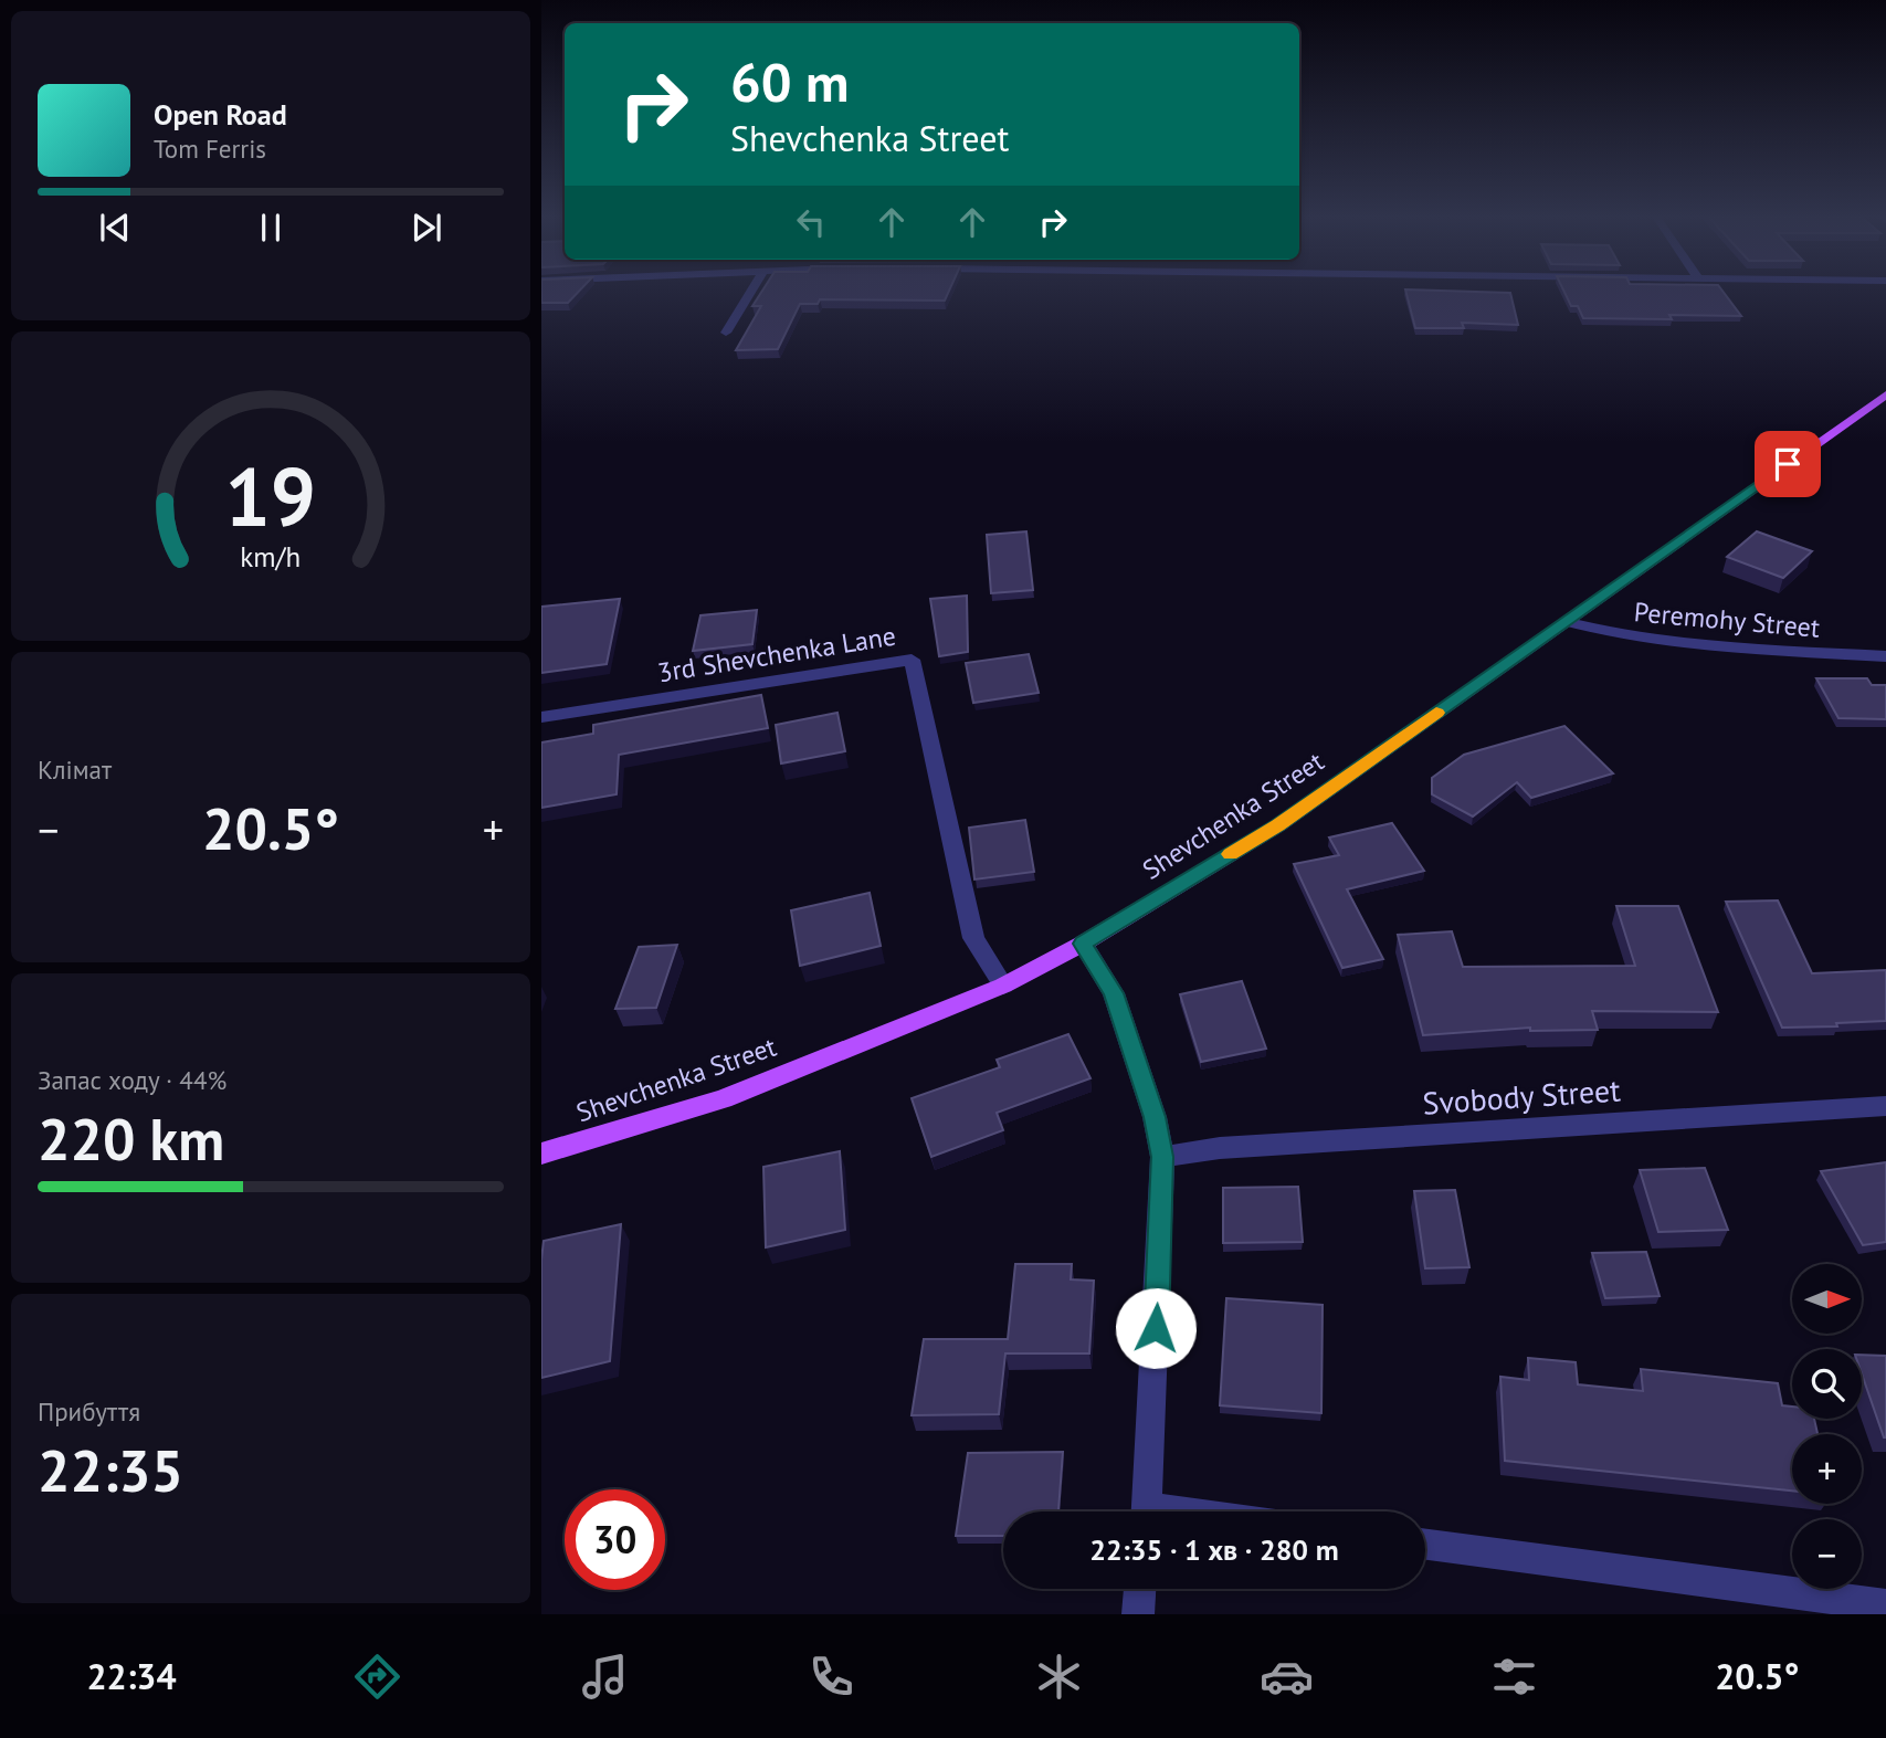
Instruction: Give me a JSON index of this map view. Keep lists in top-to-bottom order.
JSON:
{
  "streets": {
    "main road": ["Shevchenka Street"],
    "street": ["Peremohy Street", "3rd Shevchenka Lane", "Svobody Street"]
  },
  "crossings": [
    ["Peremohy Street", "Shevchenka Street"],
    ["3rd Shevchenka Lane", "Shevchenka Street"]
  ],
  "north": "right",
  "page": {
    "turn": ["60 m", "Shevchenka Street"],
    "song": ["Open Road", "Tom Ferris"],
    "tile": [
      "Клімат",
      ["Запас ходу · 44%", "220 km"],
      ["Прибуття", "22:35"]
    ],
    "heat": ["−", "20.5°", "+"],
    "map_buttons": ["+", "−"],
    "limit": "30",
    "trip": "22:35 · 1 хв · 280 m",
    "tabs": ["22:34", "20.5°"],
    "gauge": ["19", "km/h"]
  }
}
